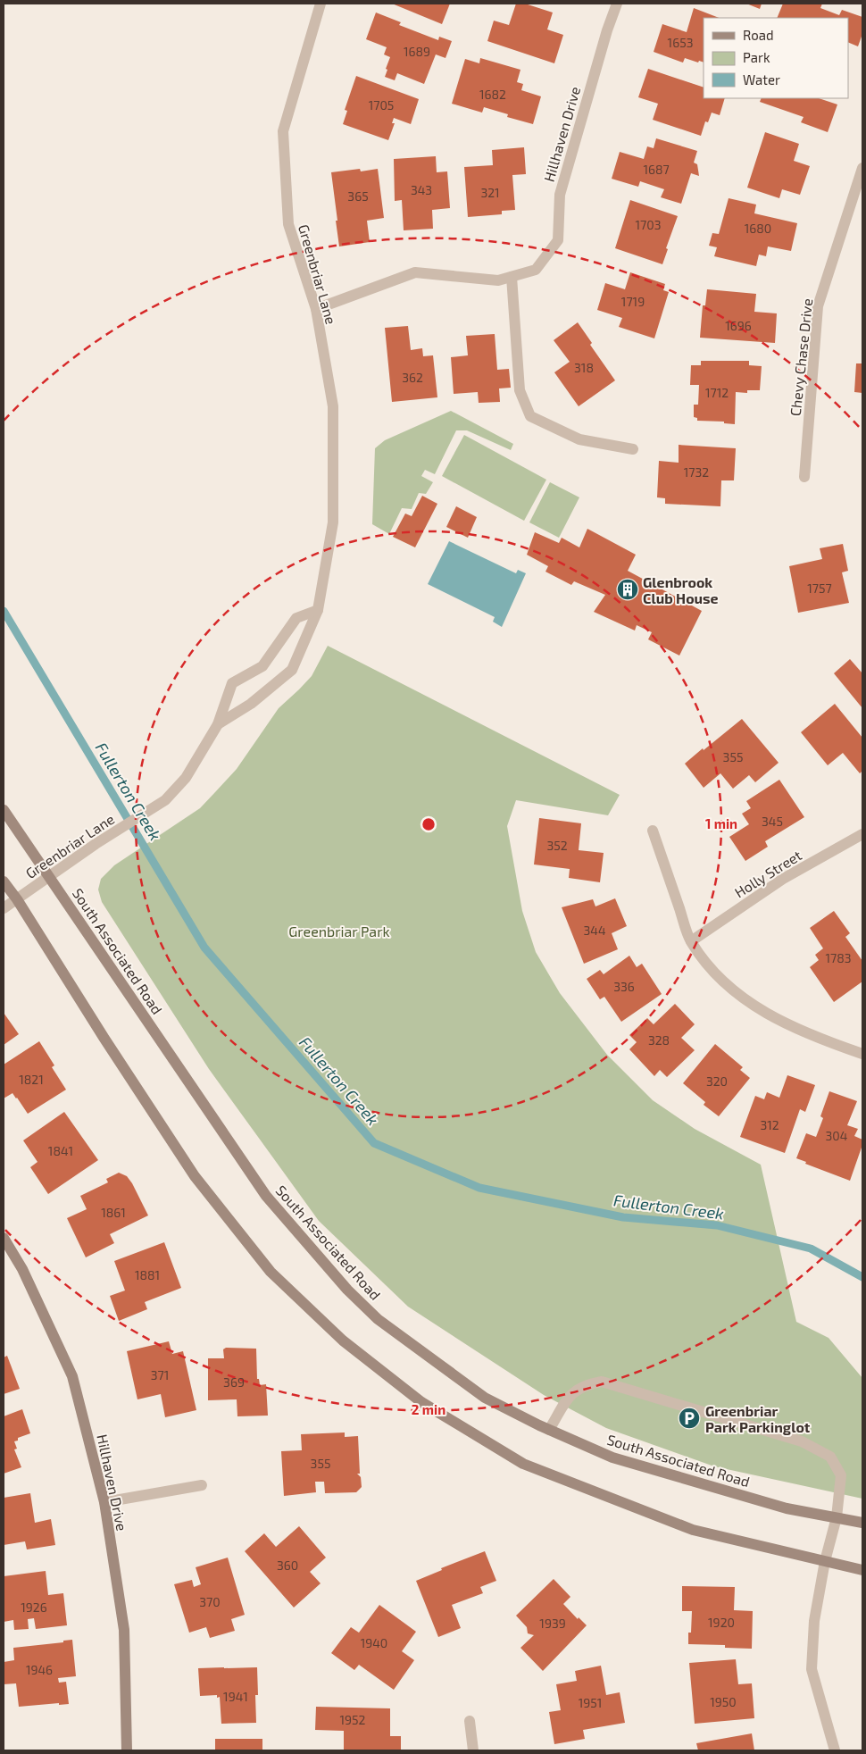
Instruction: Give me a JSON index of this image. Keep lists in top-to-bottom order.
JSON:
{
  "streets": {
    "street": [
      "Hillhaven Drive",
      "Greenbriar Lane",
      "Chevy Chase Drive",
      "Holly Street",
      "South Associated Road"
    ]
  },
  "crossings": [
    ["Greenbriar Lane", "South Associated Road"]
  ],
  "water": ["Fullerton Creek"],
  "parks": ["Greenbriar Park"],
  "places": {
    "building": ["Glenbrook Club House"],
    "parking": ["Greenbriar Park Parkinglot"]
  },
  "house_numbers": [
    "1653",
    "1689",
    "1682",
    "1705",
    "1687",
    "343",
    "321",
    "365",
    "1703",
    "1680",
    "1719",
    "1696",
    "318",
    "362",
    "1712",
    "1732",
    "1757",
    "355",
    "345",
    "352",
    "344",
    "1783",
    "336",
    "328",
    "1821",
    "320",
    "312",
    "304",
    "1841",
    "1861",
    "1881",
    "371",
    "369",
    "355",
    "360",
    "370",
    "1926",
    "1920",
    "1939",
    "1940",
    "1946",
    "1941",
    "1950",
    "1951",
    "1952"
  ],
  "legend": ["Road", "Park", "Water"],
  "rings": ["1 min", "2 min"]
}
